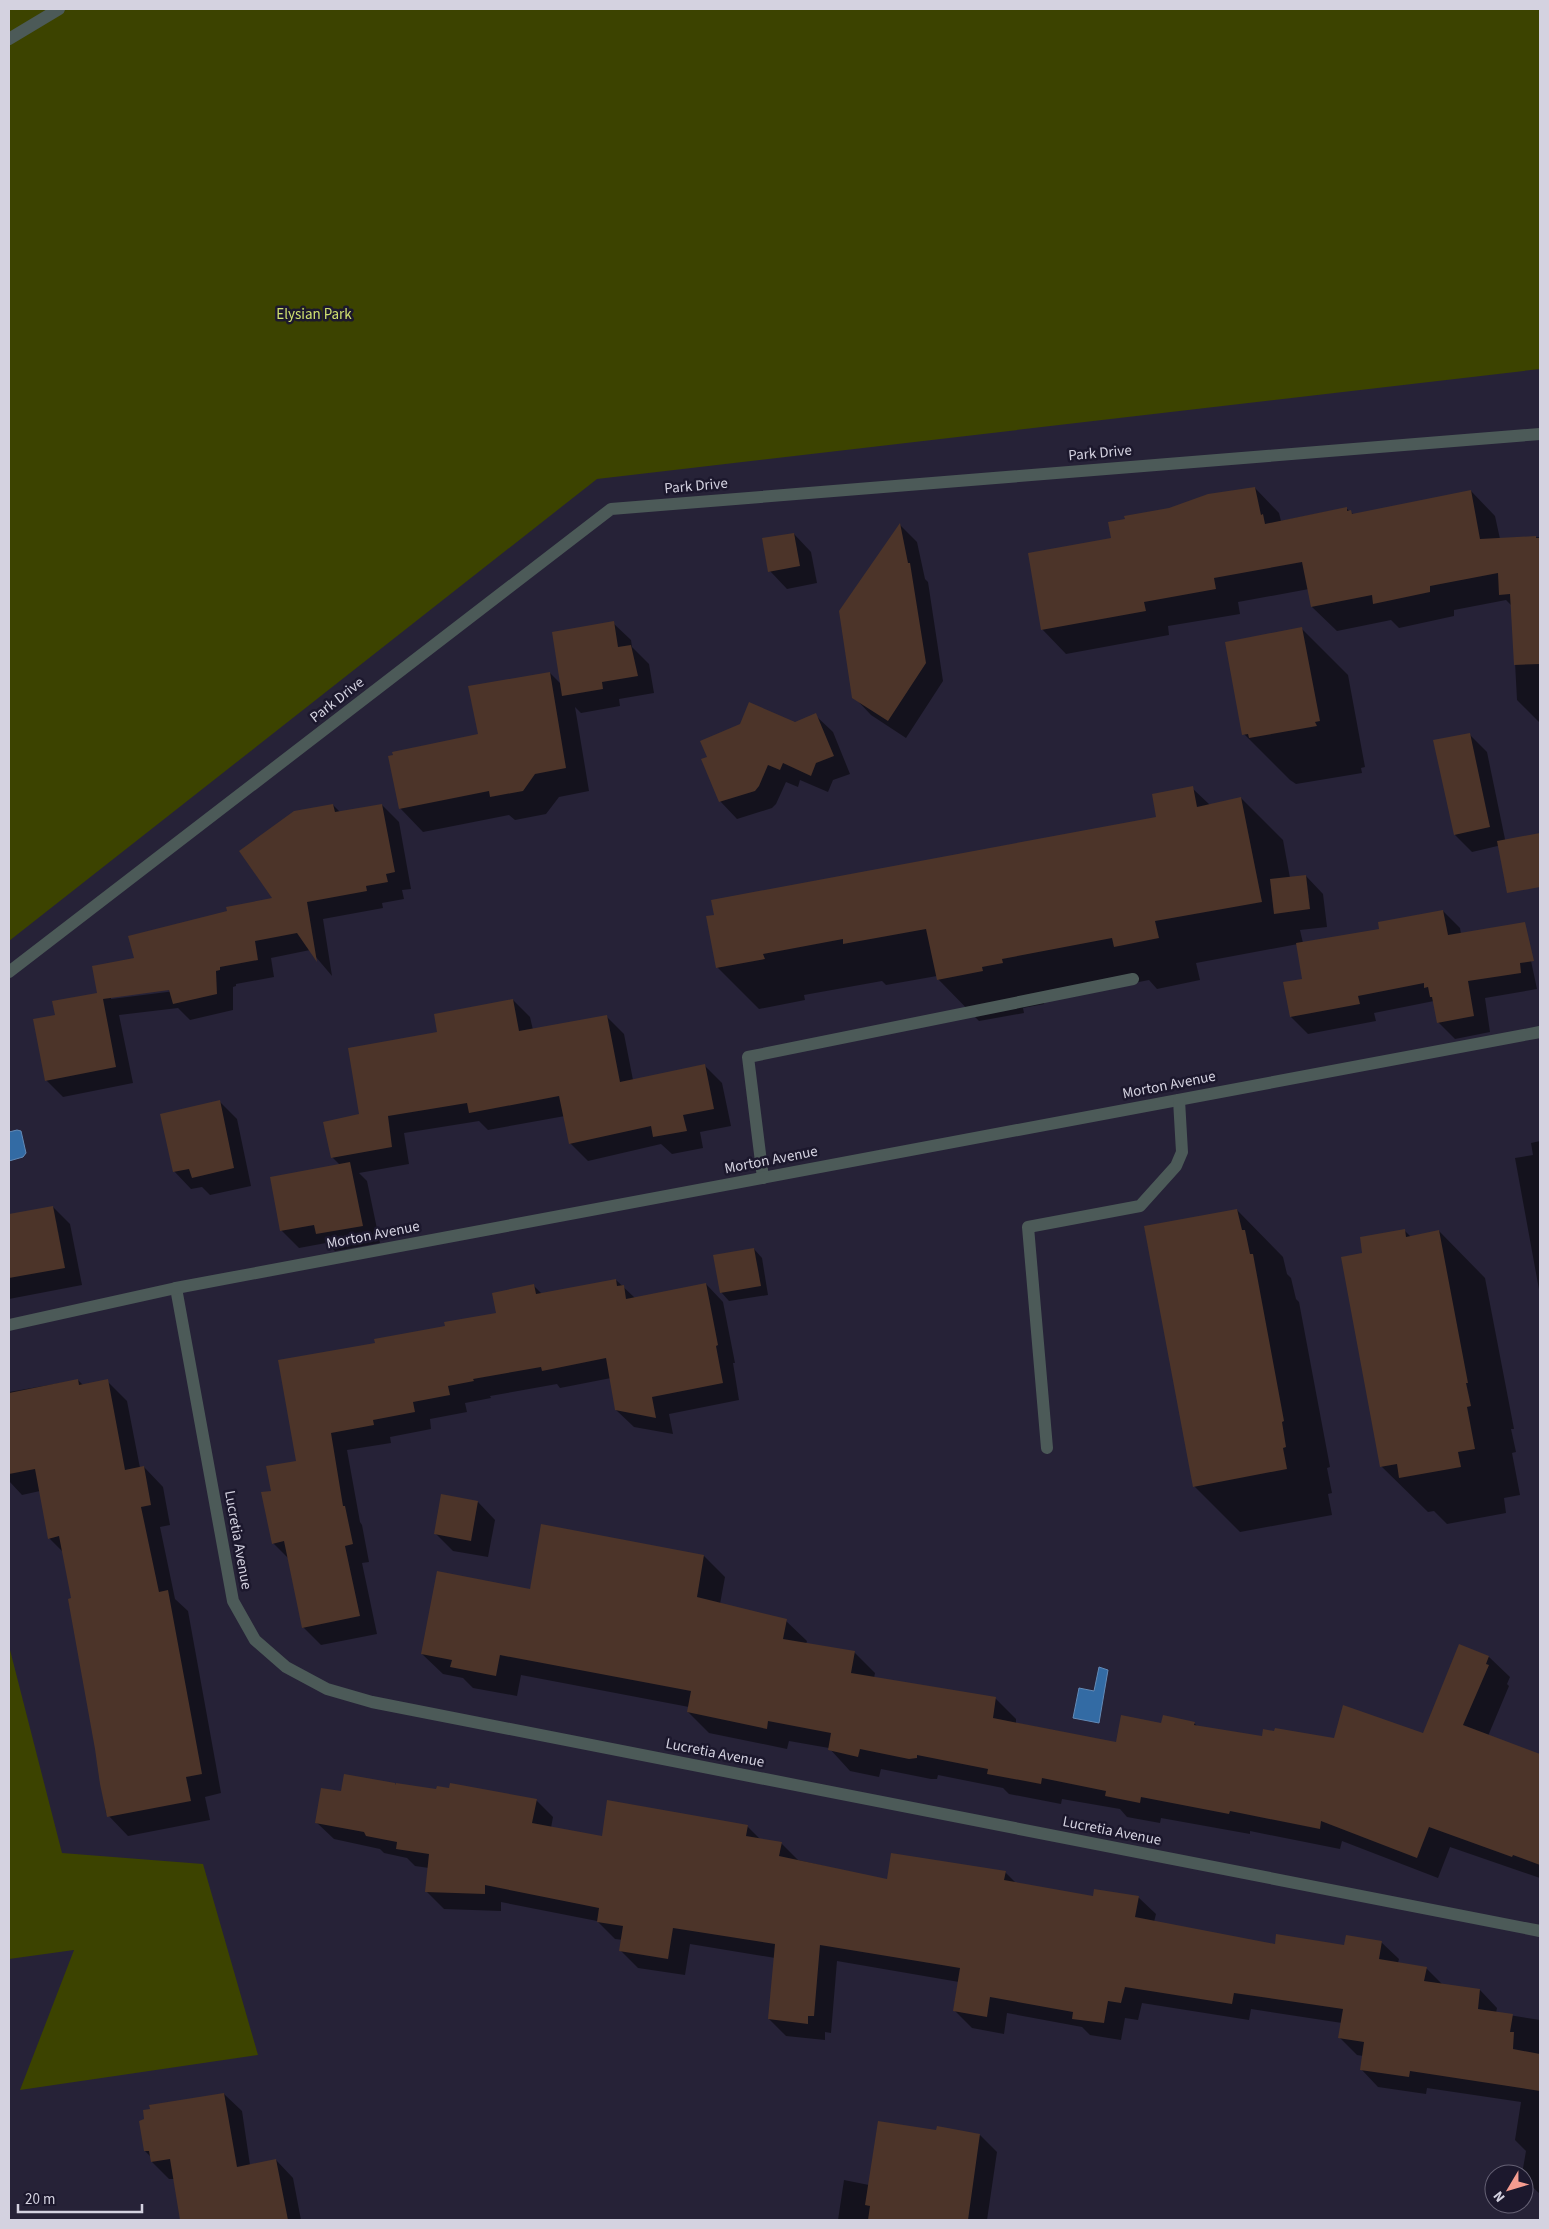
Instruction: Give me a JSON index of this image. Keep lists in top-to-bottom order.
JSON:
{
  "streets": {
    "street": ["Park Drive", "Morton Avenue", "Lucretia Avenue"]
  },
  "crossings": [
    ["Morton Avenue", "Lucretia Avenue"]
  ],
  "parks": ["Elysian Park"],
  "scale_bar": "20 m",
  "north": "bottom left"
}
